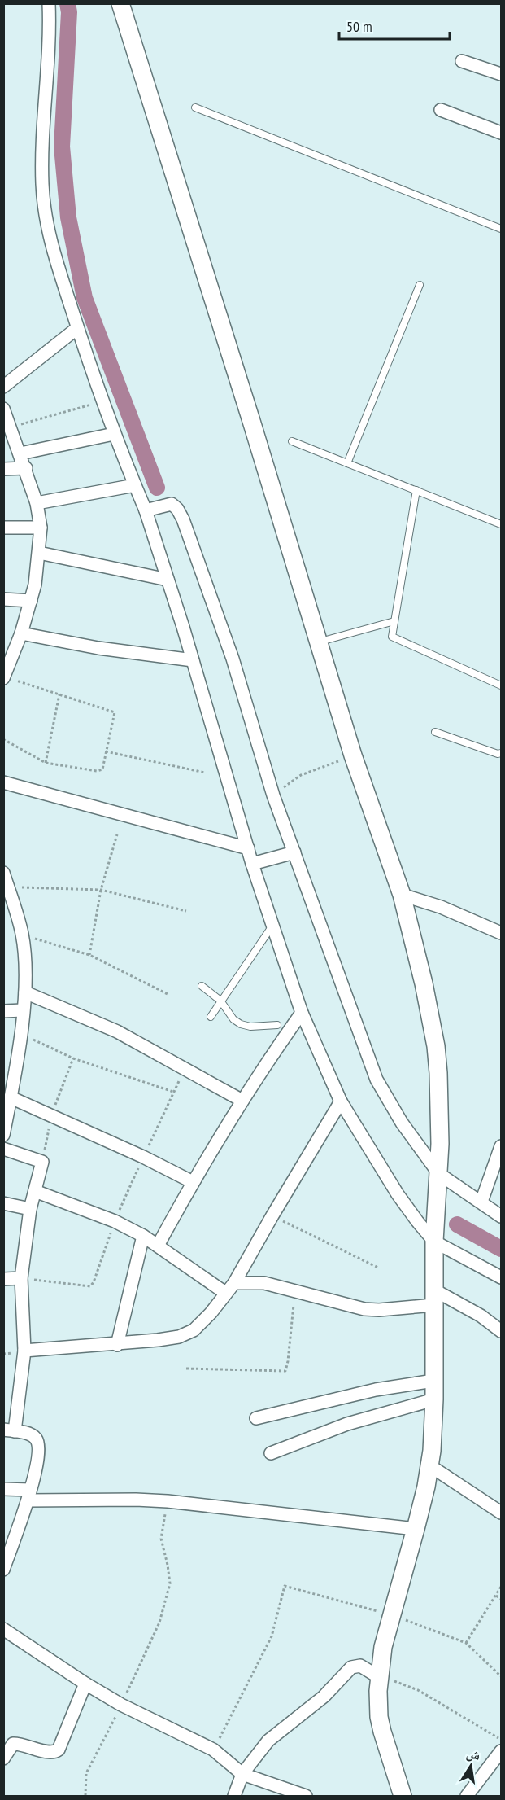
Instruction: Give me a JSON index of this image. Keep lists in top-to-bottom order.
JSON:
{
  "scale_bar": "50 m",
  "north": "top"
}
